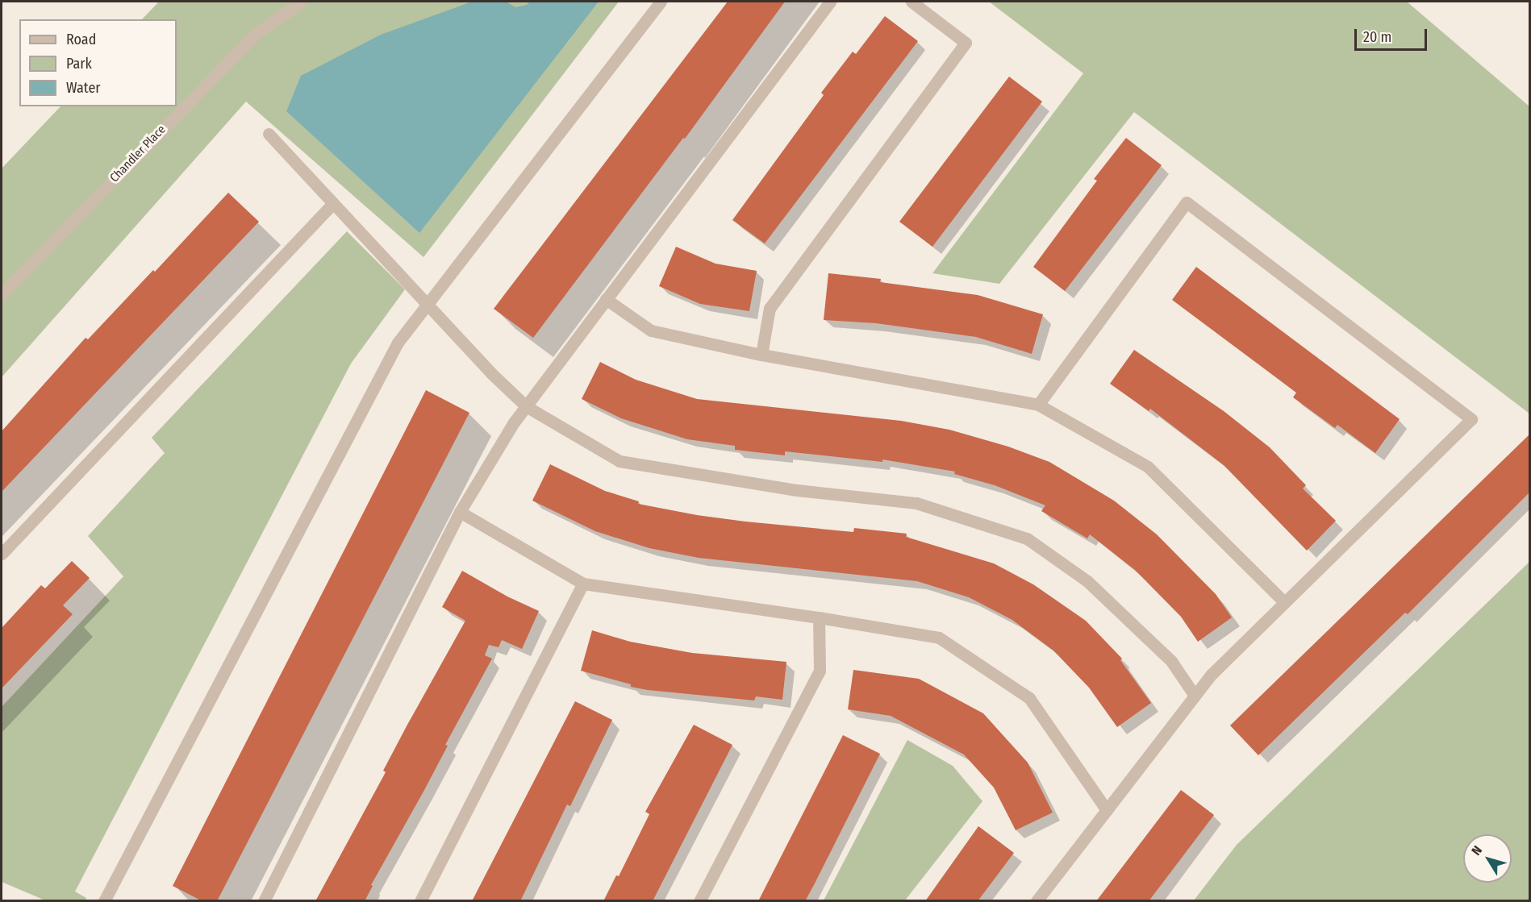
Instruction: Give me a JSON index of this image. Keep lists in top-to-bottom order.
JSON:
{
  "streets": {
    "street": ["Chandler Place"]
  },
  "legend": ["Road", "Park", "Water"],
  "scale_bar": "20 m",
  "north": "top left"
}
